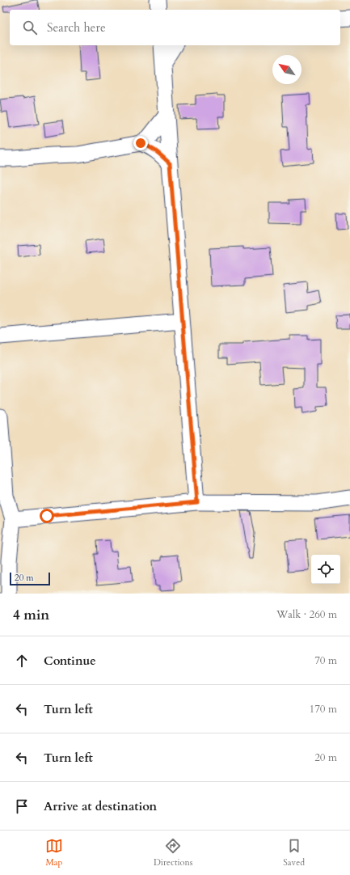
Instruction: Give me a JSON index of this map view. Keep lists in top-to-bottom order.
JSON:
{
  "scale_bar": "20 m",
  "north": "top left",
  "page": {
    "search": "Search here",
    "scale": "20 m",
    "heading": ["4 min", "Walk · 260 m"],
    "list": [
      ["Continue", "70 m"],
      ["Turn left", "170 m"],
      ["Turn left", "20 m"],
      "Arrive at destination"
    ],
    "nav": ["Map", "Directions", "Saved"]
  }
}
